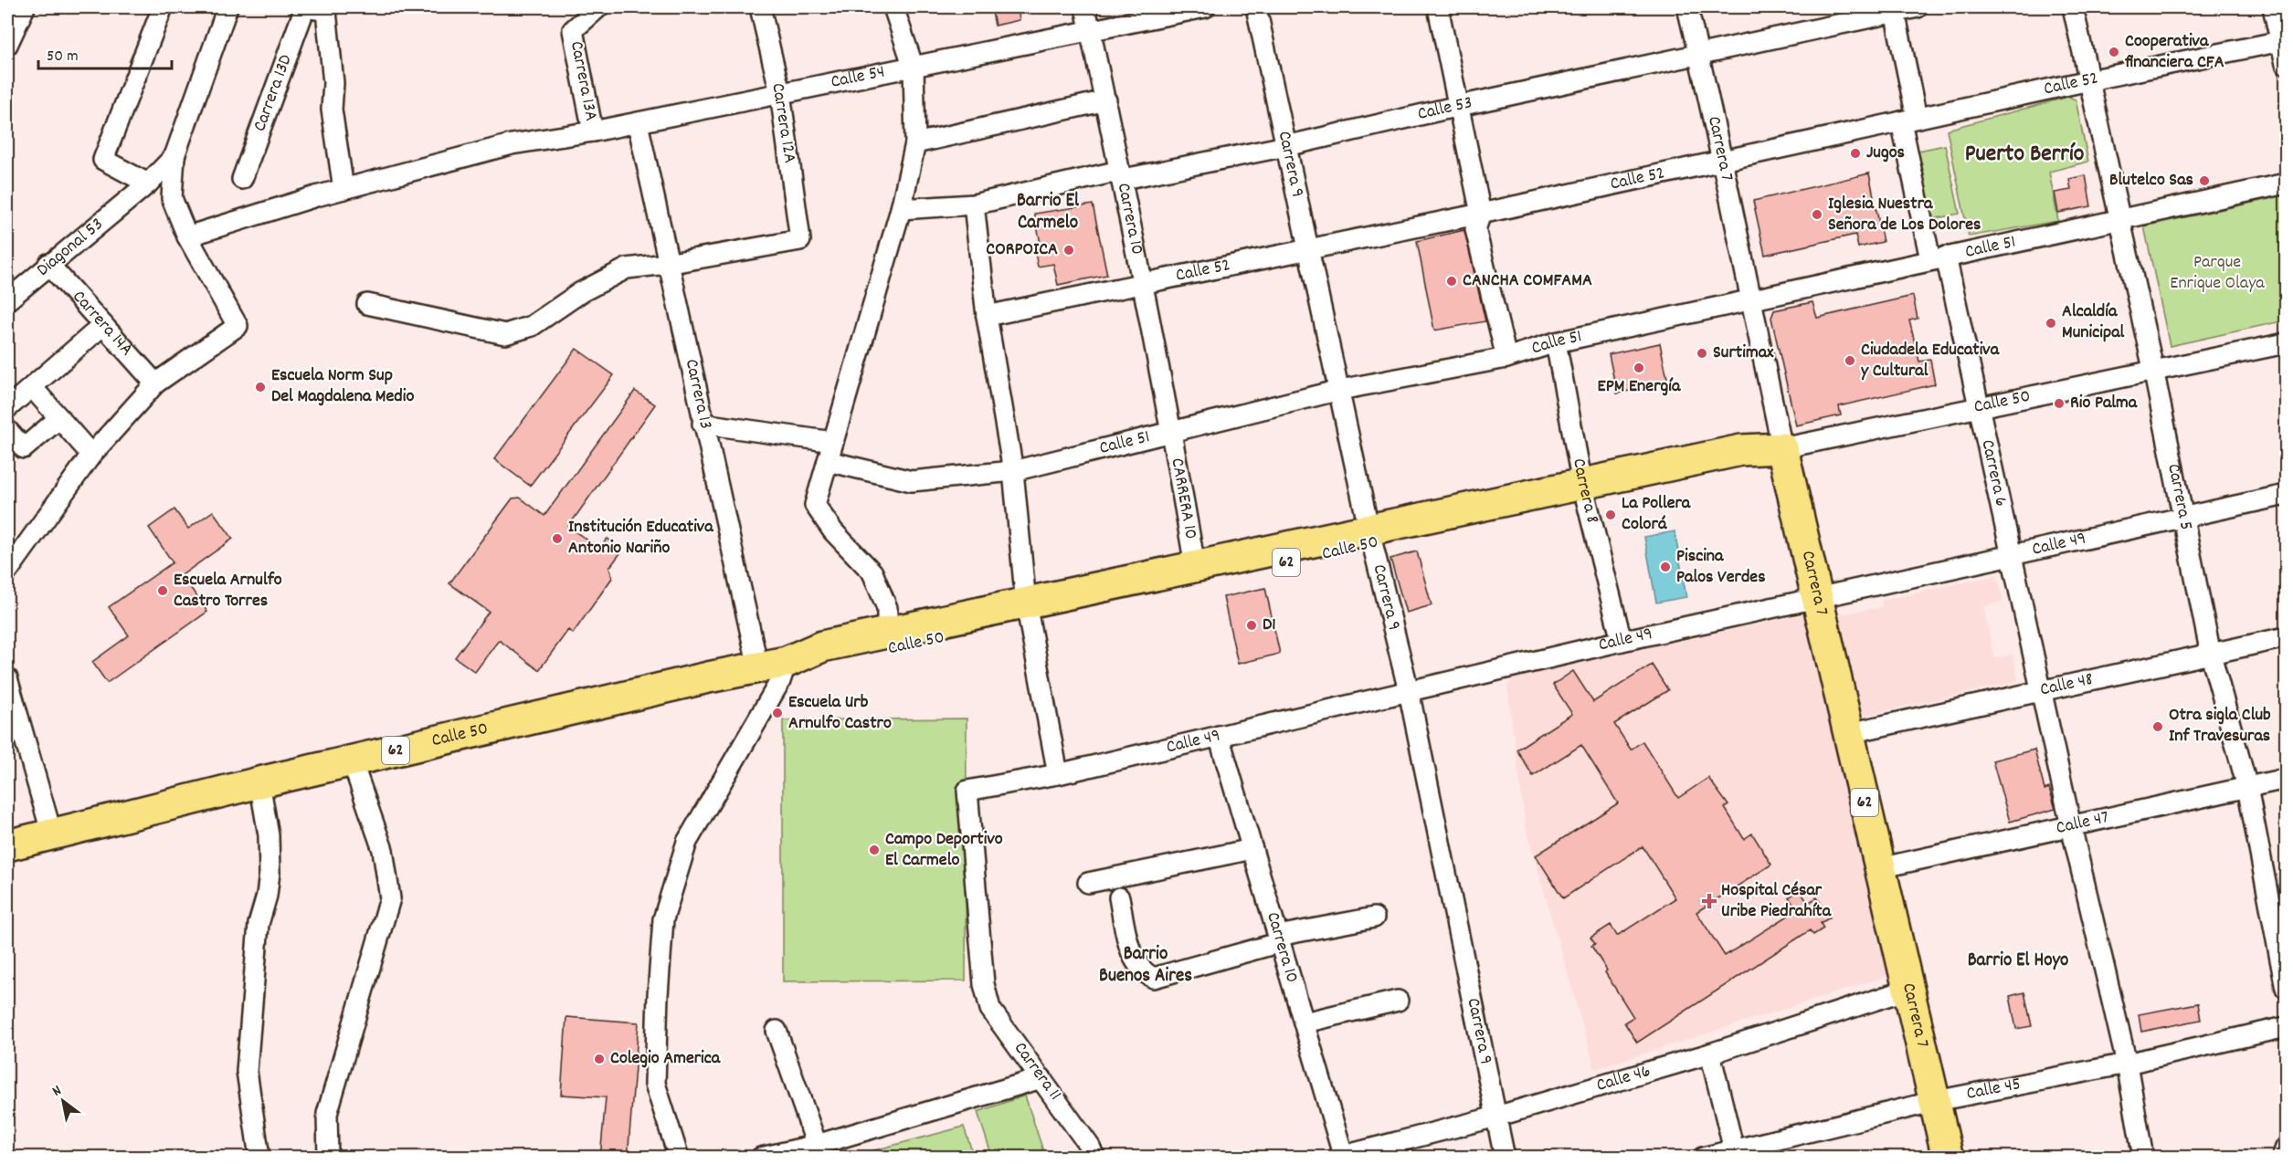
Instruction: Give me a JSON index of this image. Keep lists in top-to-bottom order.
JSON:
{
  "streets": {
    "main road": ["Carrera 7", "Calle 50", "62"],
    "street": [
      "Calle 54",
      "Carrera 13A",
      "Calle 52",
      "Carrera 13D",
      "Calle 53",
      "Carrera 12A",
      "Carrera 9",
      "Carrera 10",
      "Diagonal 53",
      "Calle 51",
      "Carrera 14A",
      "Carrera 13",
      "Carrera 6",
      "Carrera 8",
      "Carrera 5",
      "CARRERA 10",
      "Calle 49",
      "Calle 48",
      "Calle 47",
      "Carrera 11",
      "Calle 46",
      "Calle 45"
    ]
  },
  "crossings": [
    ["Calle 54", "Carrera 13A"],
    ["Calle 54", "Carrera 12A"],
    ["Calle 54", "Carrera 10"],
    ["Calle 54", "Carrera 13"],
    ["Calle 52", "Carrera 7"],
    ["Calle 52", "Carrera 9"],
    ["Calle 52", "Carrera 10"],
    ["Calle 52", "Carrera 6"],
    ["Calle 52", "Carrera 5"],
    ["Calle 53", "Carrera 7"],
    ["Calle 53", "Carrera 9"],
    ["Calle 53", "Carrera 10"],
    ["Calle 53", "Carrera 6"],
    ["Carrera 12A", "Carrera 13"],
    ["Carrera 7", "Calle 51"],
    ["Carrera 7", "Calle 50"],
    ["Carrera 7", "Calle 49"],
    ["Carrera 7", "Calle 48"],
    ["Carrera 7", "Calle 47"],
    ["Carrera 7", "Calle 46"],
    ["Carrera 7", "Calle 45"],
    ["Carrera 9", "Calle 51"],
    ["Carrera 9", "Calle 50"],
    ["Carrera 9", "Calle 49"],
    ["Carrera 9", "Calle 46"],
    ["Carrera 10", "Calle 51"],
    ["Carrera 10", "CARRERA 10"],
    ["Carrera 10", "Calle 49"],
    ["Carrera 10", "Calle 46"],
    ["Diagonal 53", "Carrera 14A"],
    ["Calle 51", "Carrera 6"],
    ["Calle 51", "Carrera 8"],
    ["Calle 51", "Carrera 5"],
    ["Calle 51", "CARRERA 10"],
    ["Carrera 13", "Calle 50"],
    ["Calle 50", "Carrera 6"],
    ["Calle 50", "Carrera 8"],
    ["Calle 50", "Carrera 5"],
    ["Calle 50", "CARRERA 10"],
    ["Carrera 6", "Calle 49"],
    ["Carrera 6", "Calle 48"],
    ["Carrera 6", "Calle 47"],
    ["Carrera 6", "Calle 45"],
    ["Carrera 8", "Calle 49"],
    ["Carrera 5", "Calle 49"],
    ["Carrera 5", "Calle 48"],
    ["Carrera 5", "Calle 47"],
    ["Calle 49", "Carrera 11"]
  ],
  "districts": [
    "Puerto Berrío",
    "Barrio El Carmelo",
    "Barrio Buenos Aires",
    "Barrio El Hoyo"
  ],
  "parks": ["Parque Enrique Olaya"],
  "places": {
    "other": [
      "Cooperativa financiera CFA",
      "Jugos",
      "Blutelco Sas",
      "Iglesia Nuestra Señora de Los Dolores",
      "CORPOICA",
      "CANCHA COMFAMA",
      "Alcaldía Municipal",
      "Surtimax",
      "Ciudadela Educativa y Cultural",
      "EPM Energía",
      "Escuela Norm Sup Del Magdalena Medio",
      "Rio Palma",
      "La Pollera Colorá",
      "Institución Educativa Antonio Nariño",
      "Piscina Palos Verdes",
      "Escuela Arnulfo Castro Torres",
      "D1",
      "Escuela Urb Arnulfo Castro",
      "Otra sigla Club Inf Travesuras",
      "Campo Deportivo El Carmelo",
      "Colegio America"
    ],
    "health": ["Hospital César Uribe Piedrahíta"]
  },
  "scale_bar": "50 m",
  "north": "top left"
}
